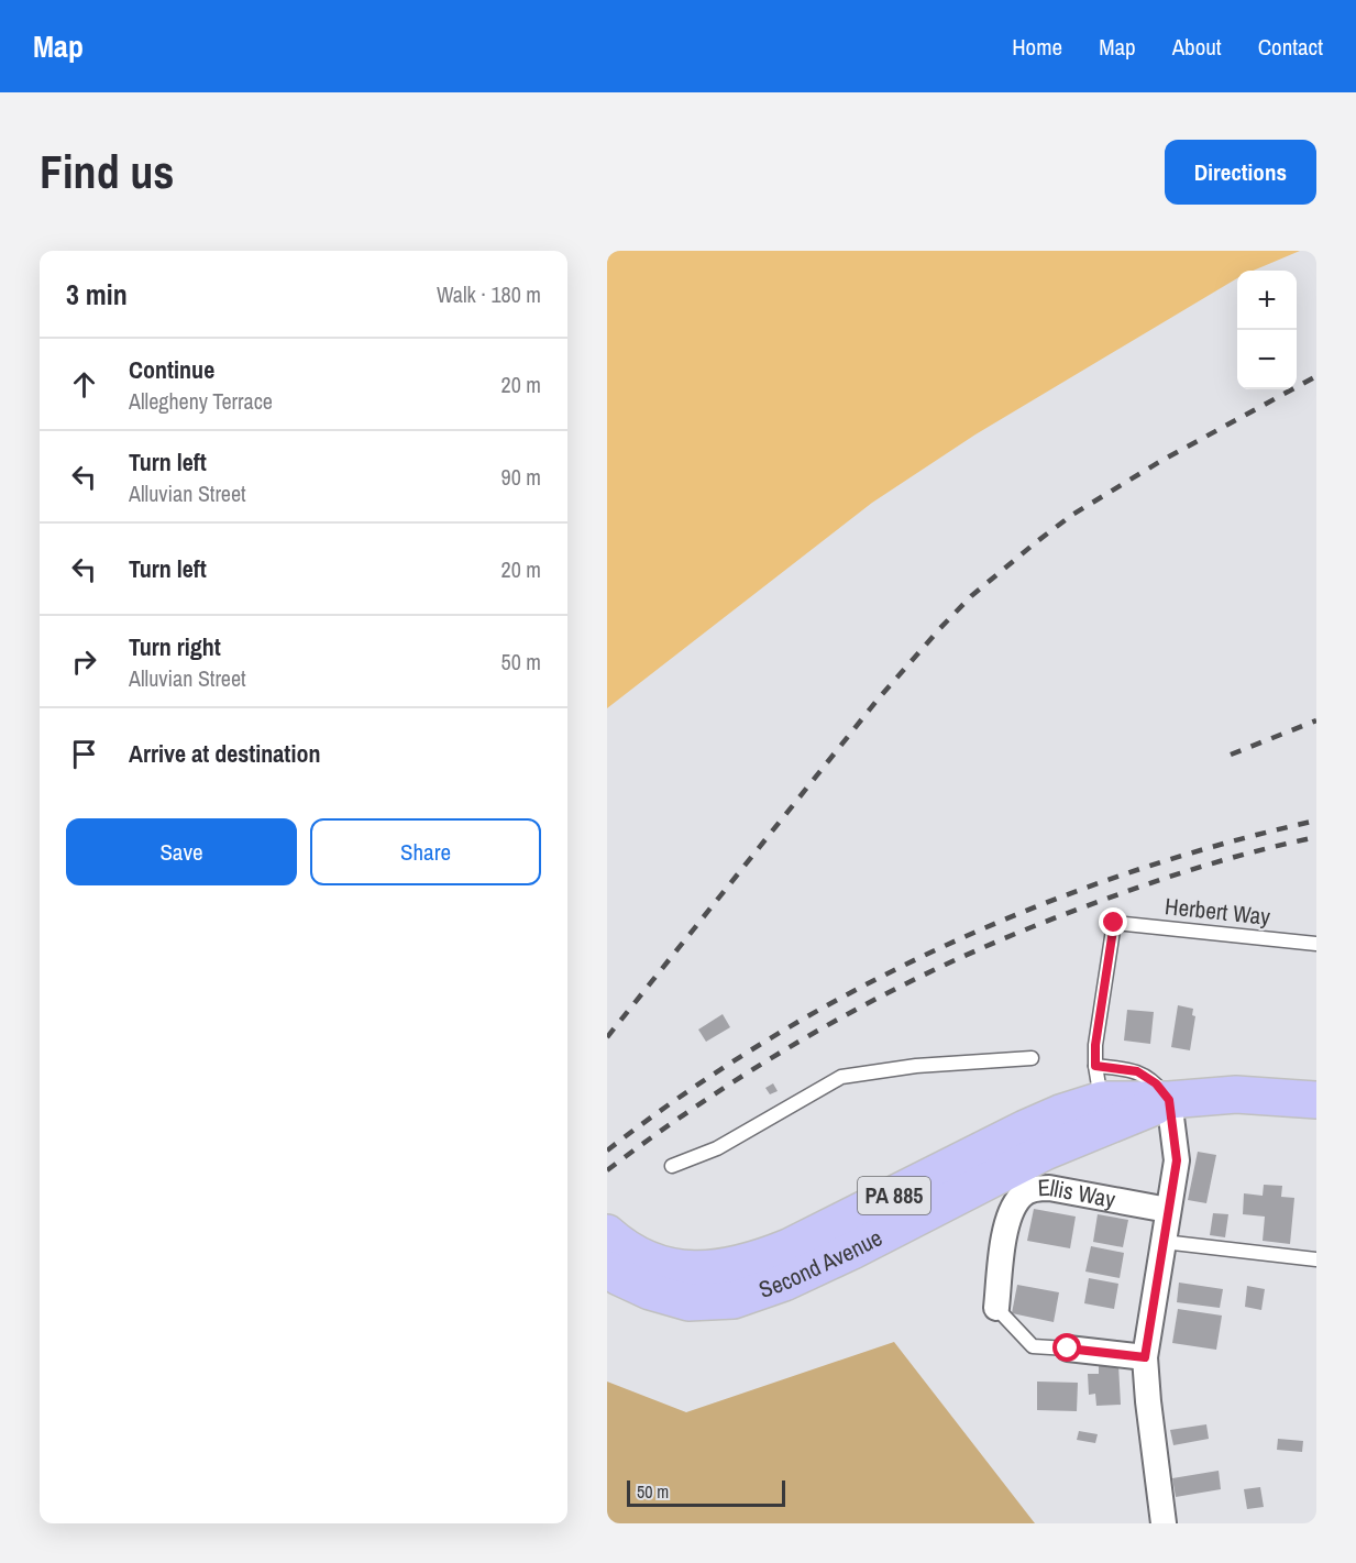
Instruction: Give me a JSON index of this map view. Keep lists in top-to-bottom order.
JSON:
{
  "streets": {
    "main road": ["PA 885", "Second Avenue"],
    "street": ["Ellis Way"],
    "lane": ["Herbert Way"]
  },
  "scale_bar": "50 m",
  "page": {
    "header": "Map",
    "nav": [
      "Home",
      "Map",
      "About",
      "Contact"
    ],
    "buttons": [
      "Directions",
      ["Save", "Share"]
    ],
    "title": "Find us",
    "heading": ["3 min", "Walk · 180 m"],
    "map_buttons": ["+", "−"],
    "list": [
      ["Continue", "Allegheny Terrace", "20 m"],
      ["Turn left", "Alluvian Street", "90 m"],
      ["Turn left", "20 m"],
      ["Turn right", "Alluvian Street", "50 m"],
      "Arrive at destination"
    ],
    "scale": "50 m"
  }
}
